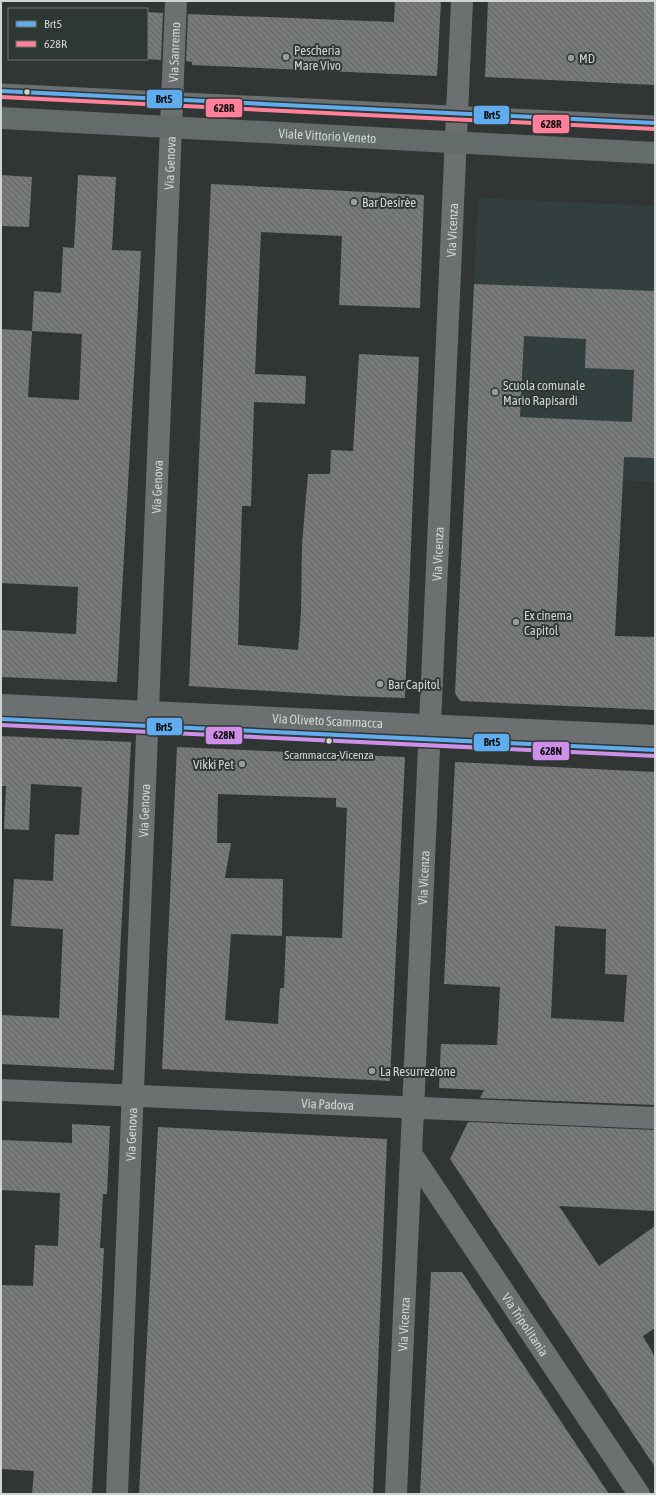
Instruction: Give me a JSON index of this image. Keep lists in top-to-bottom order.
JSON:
{
  "streets": {
    "main road": ["Viale Vittorio Veneto"],
    "street": [
      "Via Sanremo",
      "Via Genova",
      "Via Vicenza",
      "Via Oliveto Scammacca",
      "Via Padova",
      "Via Tripolitania"
    ]
  },
  "crossings": [
    ["Via Sanremo", "Viale Vittorio Veneto"],
    ["Via Sanremo", "Via Genova"],
    ["Viale Vittorio Veneto", "Via Genova"],
    ["Viale Vittorio Veneto", "Via Vicenza"],
    ["Via Genova", "Via Oliveto Scammacca"],
    ["Via Genova", "Via Padova"],
    ["Via Vicenza", "Via Oliveto Scammacca"],
    ["Via Vicenza", "Via Padova"],
    ["Via Vicenza", "Via Tripolitania"]
  ],
  "places": [
    "Pescheria Mare Vivo",
    "MD",
    "Bar Desirèe",
    "Scuola comunale Mario Rapisardi",
    "Ex cinema Capitol",
    "Bar Capitol",
    "Scammacca-Vicenza",
    "Vikki Pet",
    "La Resurrezione"
  ],
  "lines": ["transit line Brt5", "transit line 628R", "transit line 628N"],
  "legend": ["Brt5", "628R"]
}
